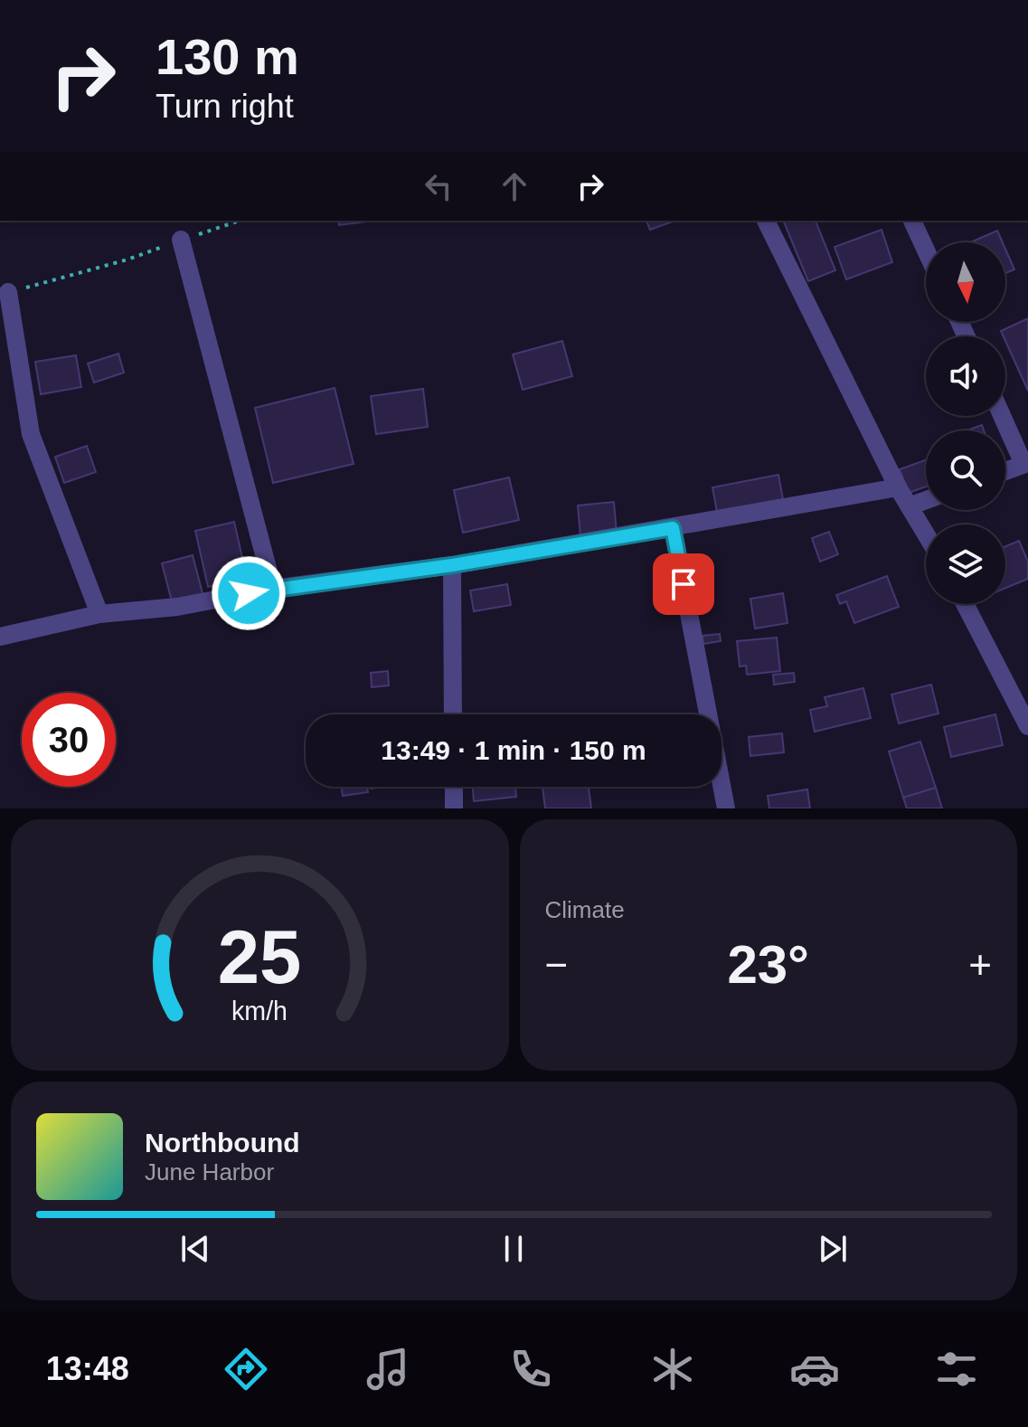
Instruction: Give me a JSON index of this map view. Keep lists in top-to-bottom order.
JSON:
{
  "north": "bottom",
  "page": {
    "turn": ["130 m", "Turn right"],
    "limit": "30",
    "trip": "13:49 · 1 min · 150 m",
    "tile": "Climate",
    "heat": ["−", "23°", "+"],
    "song": ["Northbound", "June Harbor"],
    "tabs": "13:48",
    "gauge": ["25", "km/h"]
  }
}
